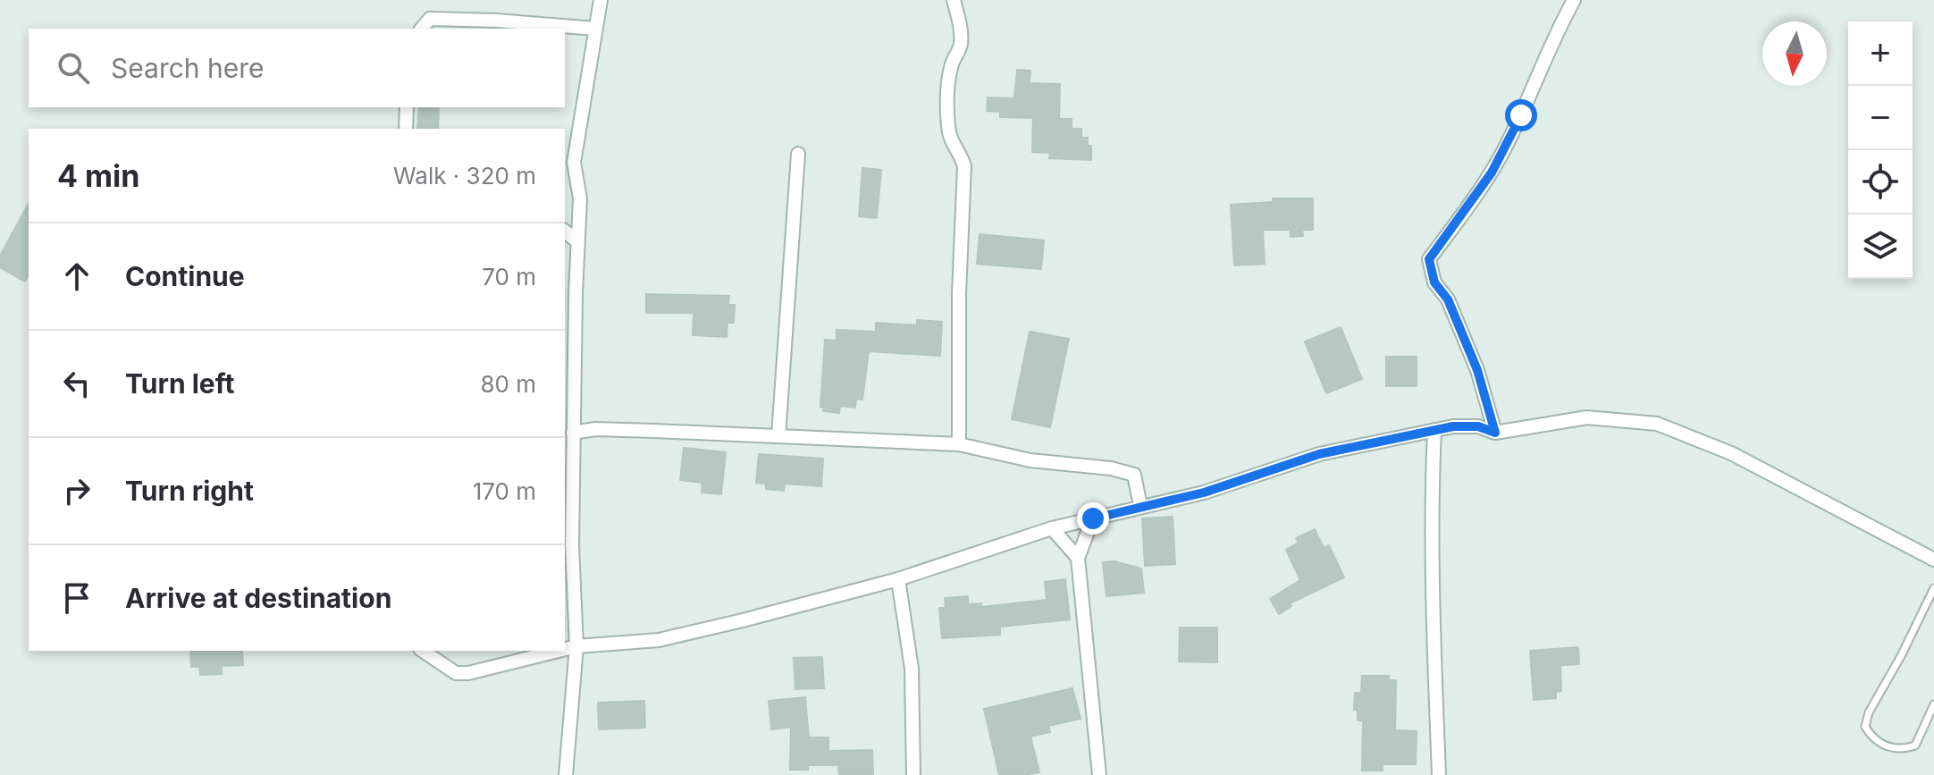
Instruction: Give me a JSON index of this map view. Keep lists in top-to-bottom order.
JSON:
{
  "north": "bottom",
  "page": {
    "map_buttons": ["+", "−"],
    "search": "Search here",
    "heading": ["4 min", "Walk · 320 m"],
    "list": [
      ["Continue", "70 m"],
      ["Turn left", "80 m"],
      ["Turn right", "170 m"],
      "Arrive at destination"
    ]
  }
}
